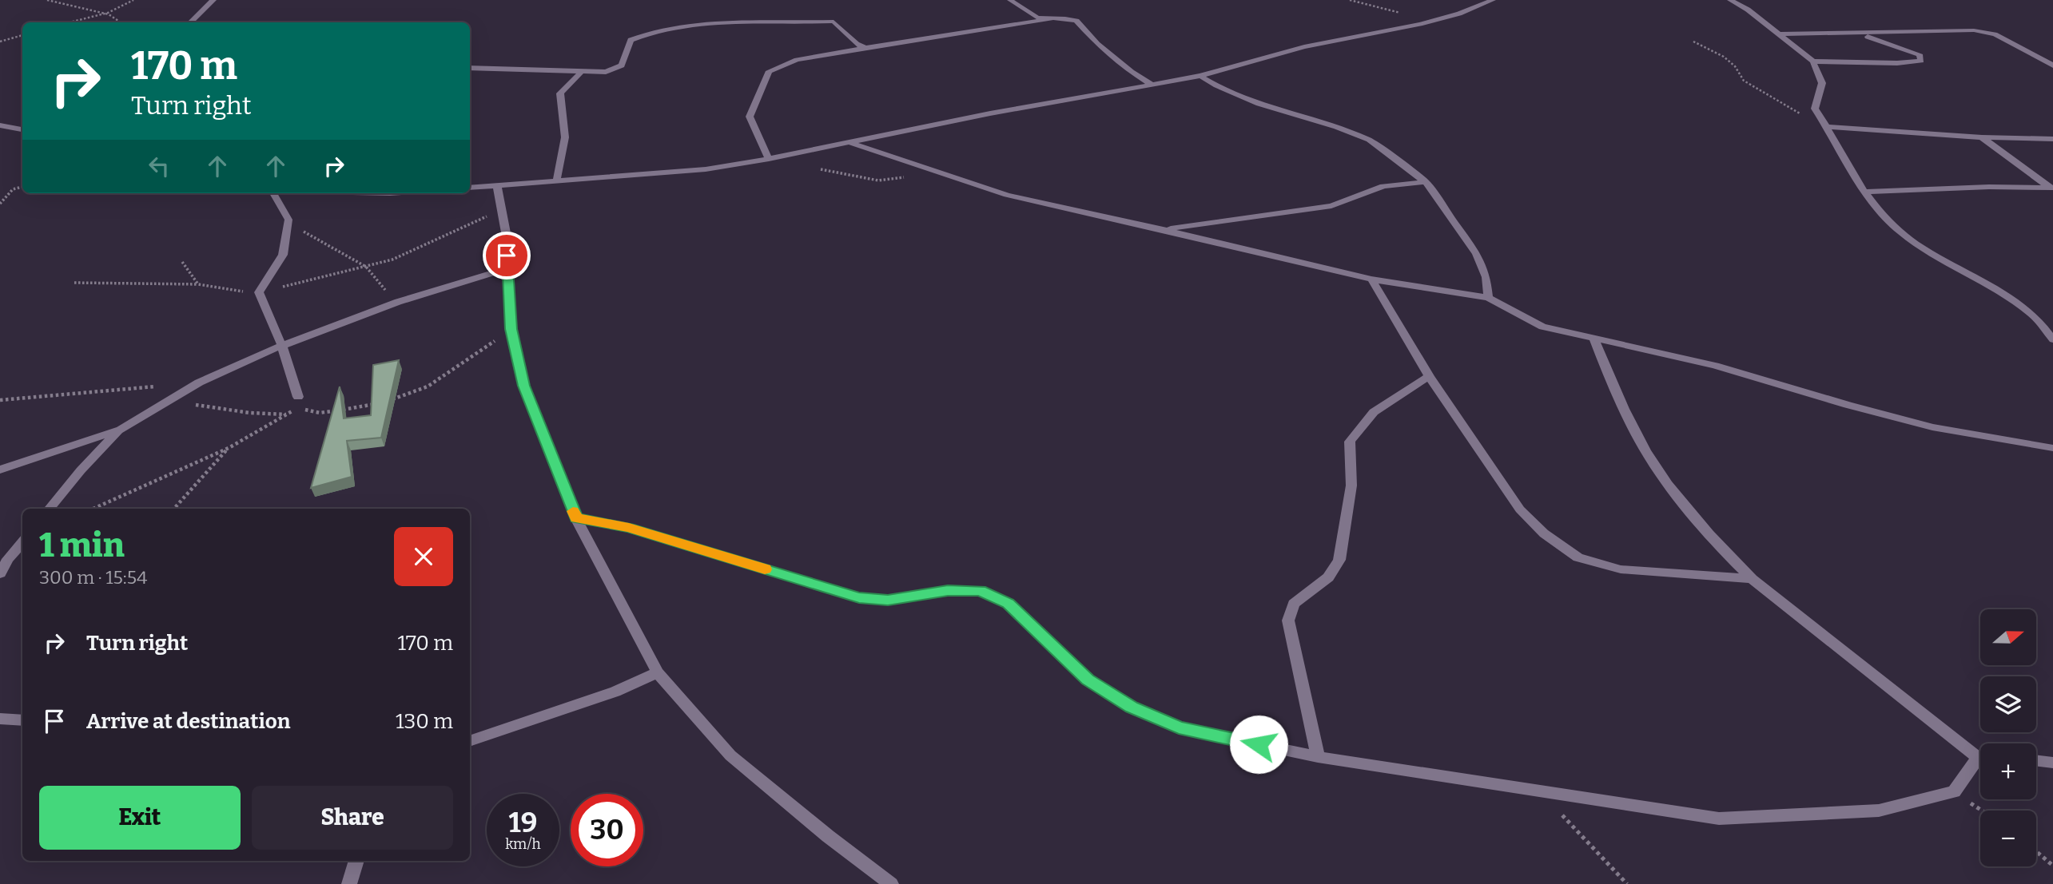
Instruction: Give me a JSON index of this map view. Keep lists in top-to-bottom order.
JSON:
{
  "north": "right",
  "page": {
    "turn": ["170 m", "Turn right"],
    "heading": ["1 min", "300 m · 15:54"],
    "list": [
      {
        "name": "Turn right",
        "value": "170 m"
      },
      {
        "name": "Arrive at destination",
        "value": "130 m"
      }
    ],
    "map_buttons": ["+", "−"],
    "buttons": ["Exit", "Share"],
    "speed": "19 km/h",
    "limit": "30"
  }
}
